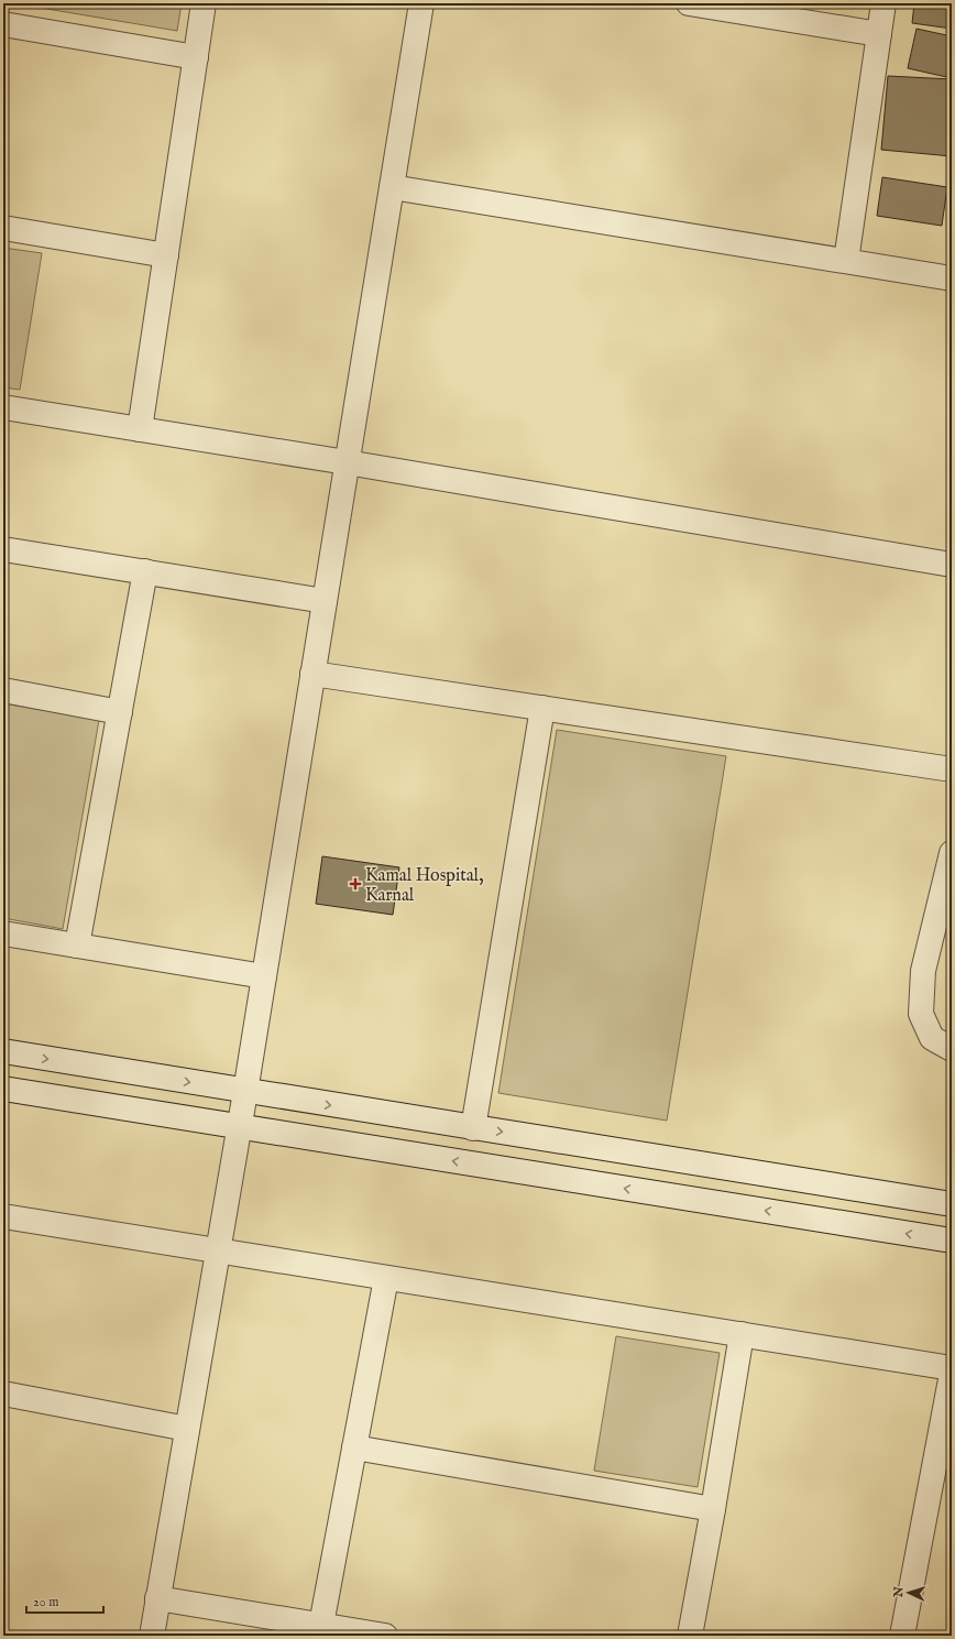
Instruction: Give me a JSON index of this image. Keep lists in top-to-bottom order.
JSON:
{
  "places": {
    "health": ["Kamal Hospital, Karnal"]
  },
  "scale_bar": "20 m",
  "north": "left"
}
